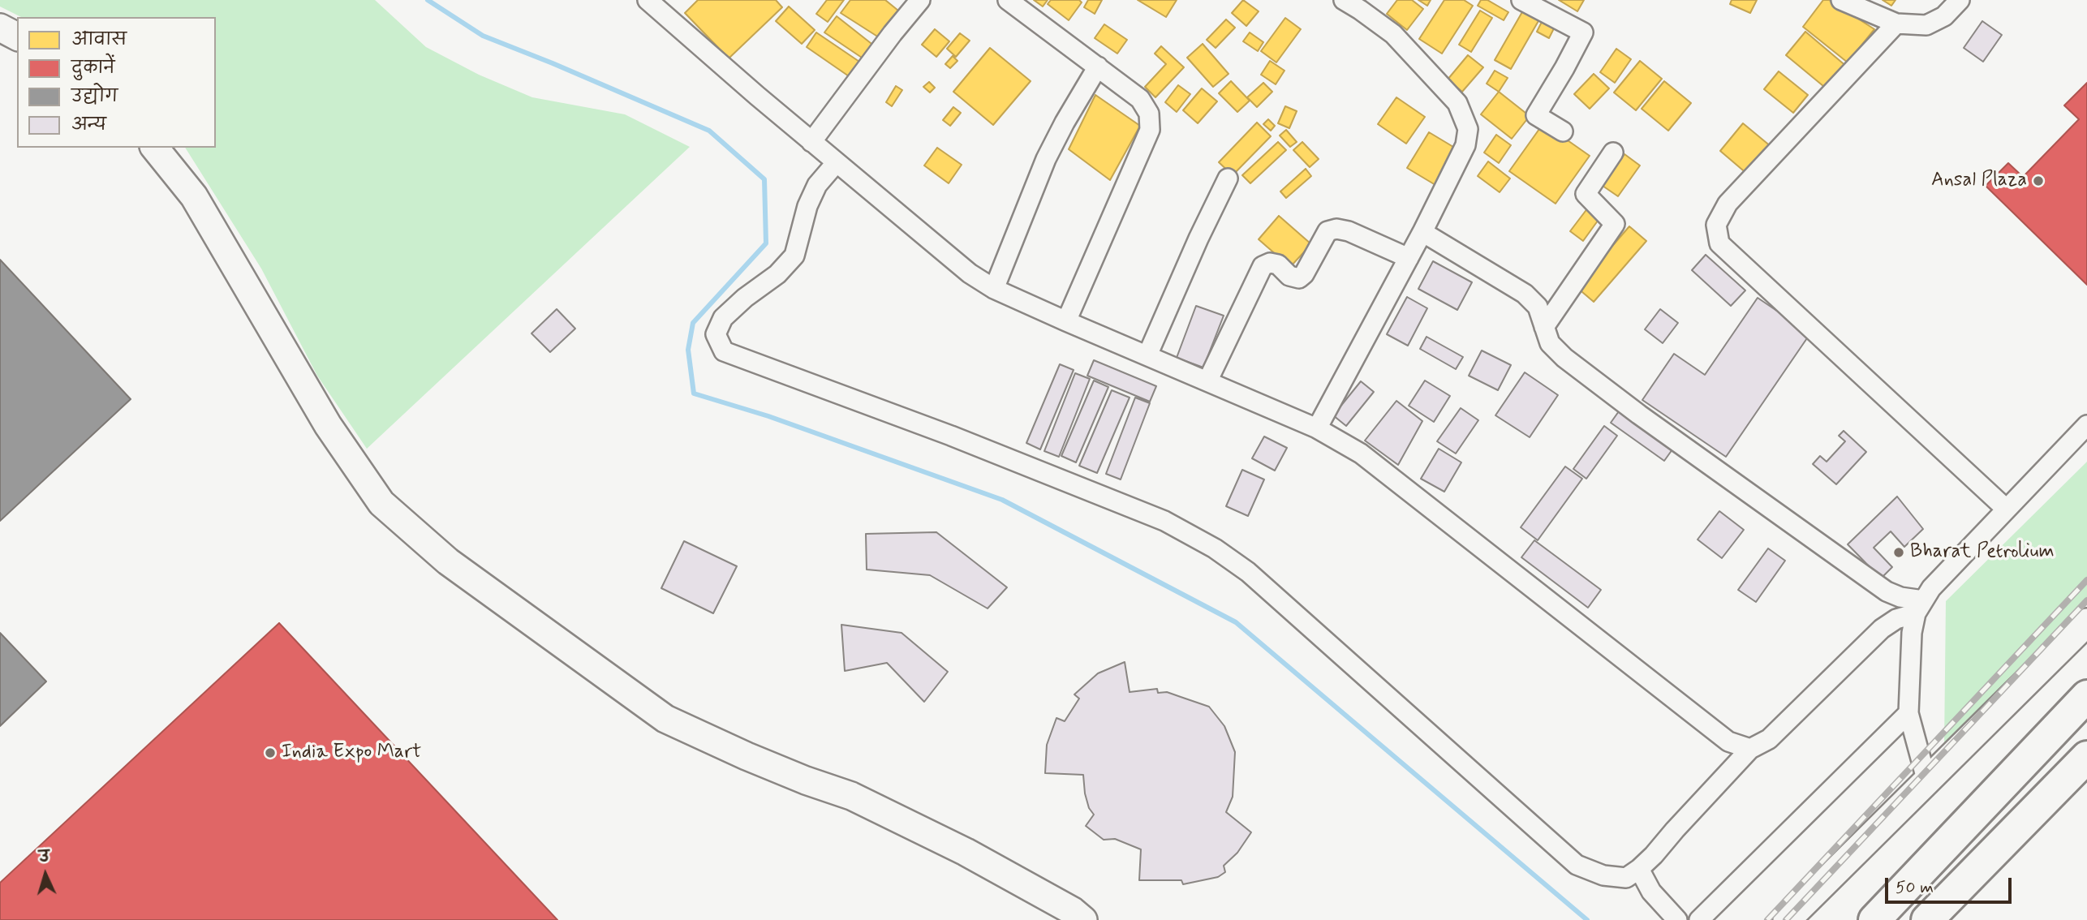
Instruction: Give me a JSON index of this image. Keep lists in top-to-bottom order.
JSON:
{
  "places": ["Ansal Plaza", "Bharat Petrolium", "India Expo Mart"],
  "legend": [
    "आवास",
    "दुकानें",
    "उद्योग",
    "अन्य"
  ],
  "scale_bar": "50 m",
  "north": "top"
}
